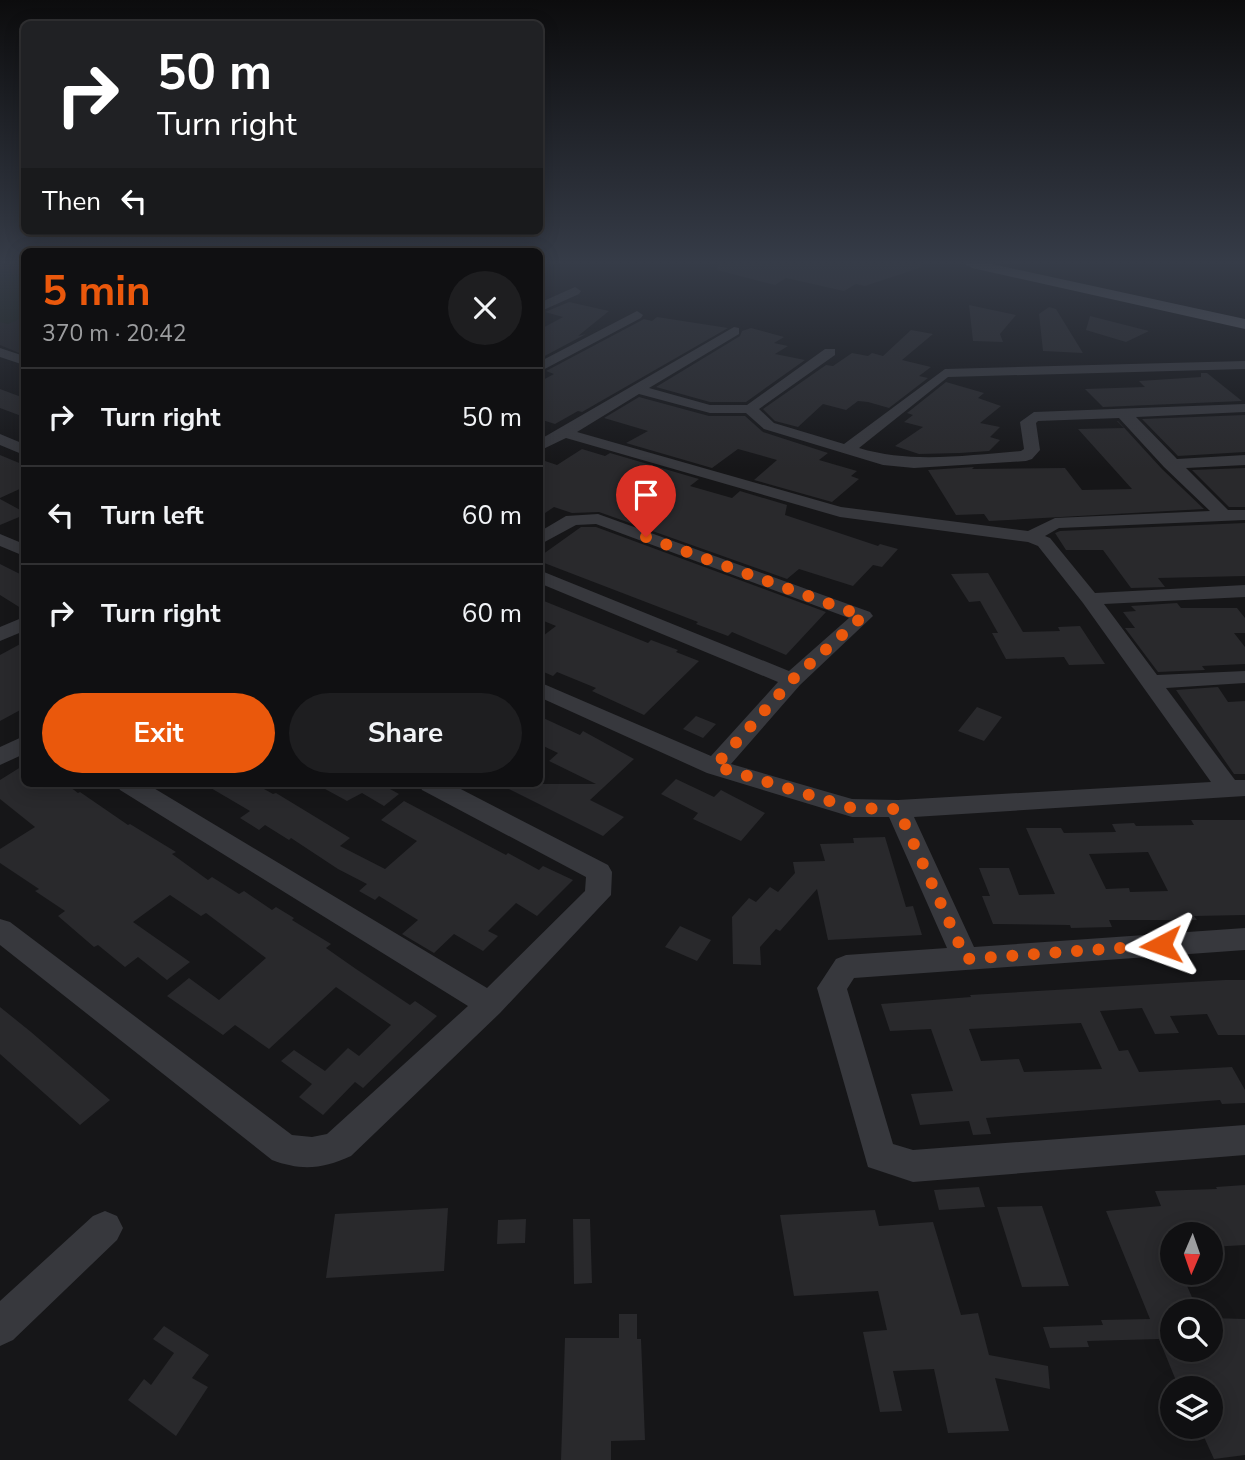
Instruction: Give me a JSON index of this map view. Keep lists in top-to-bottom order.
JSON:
{
  "north": "bottom",
  "page": {
    "turn": ["50 m", "Turn right"],
    "then": "Then",
    "heading": ["5 min", "370 m · 20:42"],
    "list": [
      {
        "name": "Turn right",
        "value": "50 m"
      },
      {
        "name": "Turn left",
        "value": "60 m"
      },
      {
        "name": "Turn right",
        "value": "60 m"
      }
    ],
    "buttons": ["Exit", "Share"]
  }
}
